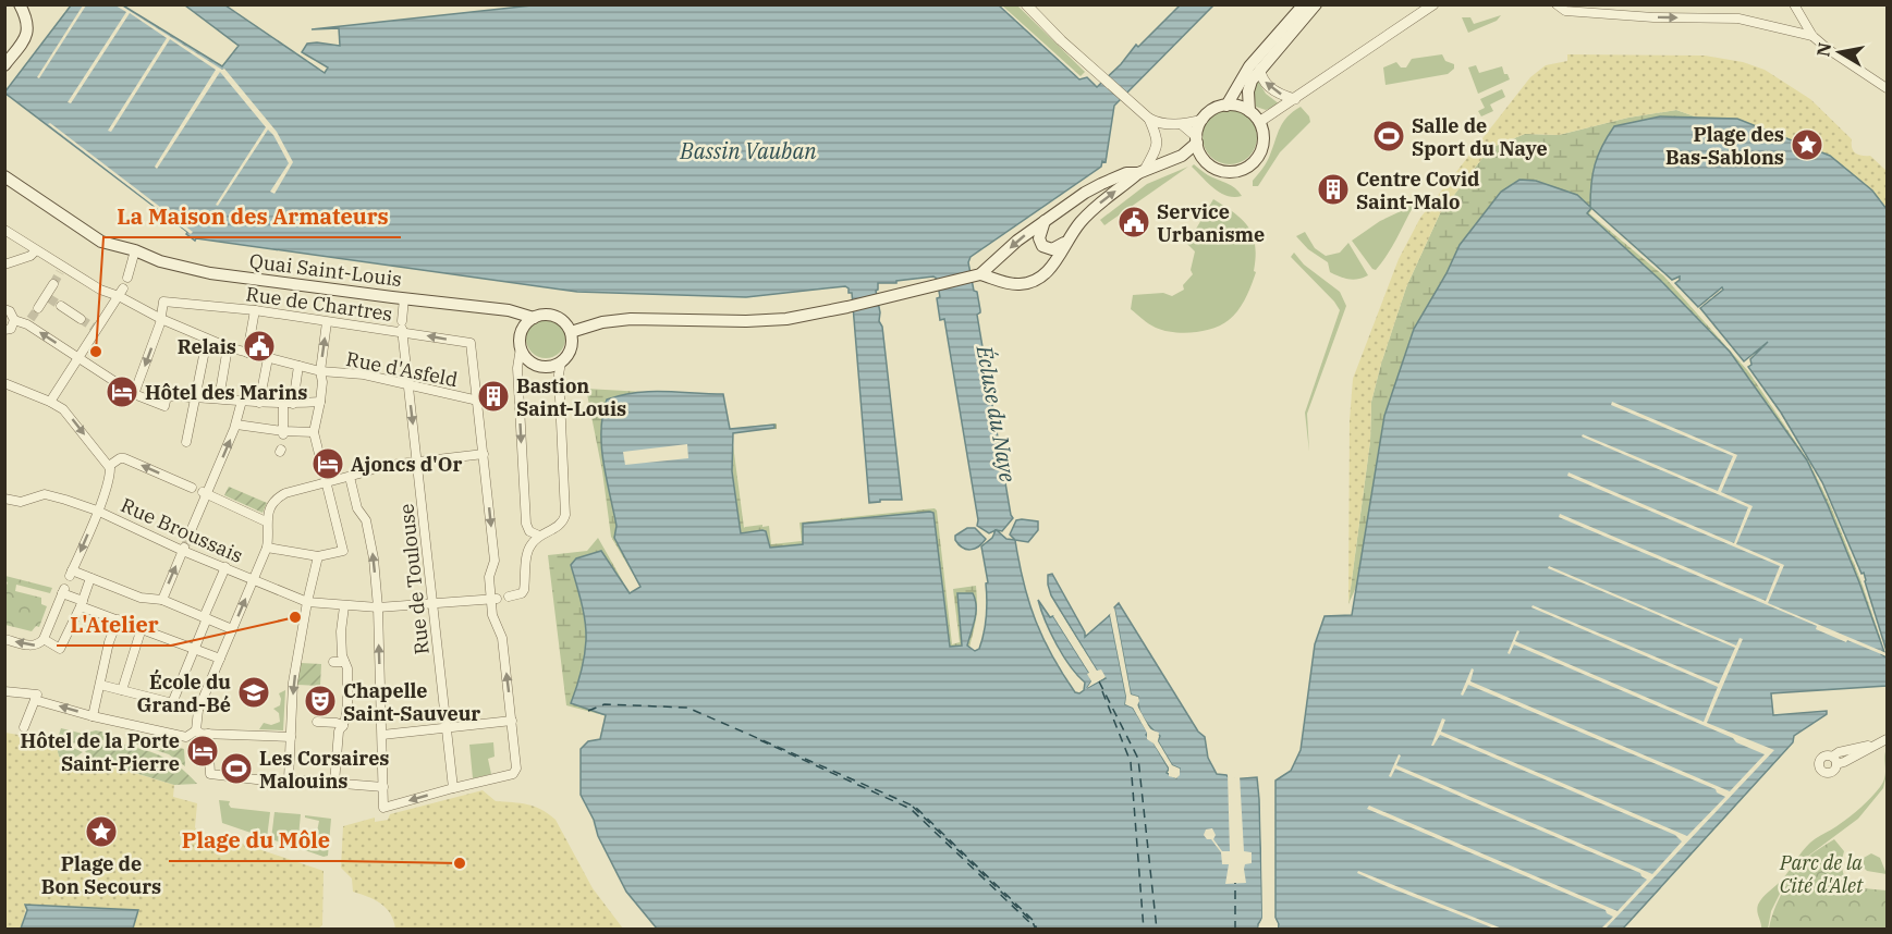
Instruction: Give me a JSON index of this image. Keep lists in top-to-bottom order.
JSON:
{
  "streets": {
    "main road": ["Quai Saint-Louis"],
    "street": [
      "Rue de Chartres",
      "Rue d'Asfeld",
      "Rue Broussais",
      "Rue de Toulouse"
    ]
  },
  "crossings": [
    ["Quai Saint-Louis", "Rue de Toulouse"],
    ["Rue de Chartres", "Rue d'Asfeld"],
    ["Rue de Chartres", "Rue de Toulouse"],
    ["Rue d'Asfeld", "Rue de Toulouse"],
    ["Rue Broussais", "Rue de Toulouse"]
  ],
  "water": ["Bassin Vauban", "Écluse du Naye"],
  "parks": ["Parc de la Cité d'Alet"],
  "places": {
    "sports": ["Salle de Sport du Naye", "Les Corsaires Malouins"],
    "place": ["Plage des Bas-Sablons", "Plage de Bon Secours"],
    "building": ["Centre Covid Saint-Malo", "Bastion Saint-Louis"],
    "public building": ["Service Urbanisme", "Relais"],
    "other": ["La Maison des Armateurs", "L'Atelier", "Plage du Môle"],
    "hotel": ["Hôtel des Marins", "Ajoncs d'Or", "Hôtel de la Porte Saint-Pierre"],
    "school or university": ["École du Grand-Bé"],
    "theatre": ["Chapelle Saint-Sauveur"]
  },
  "north": "left"
}
